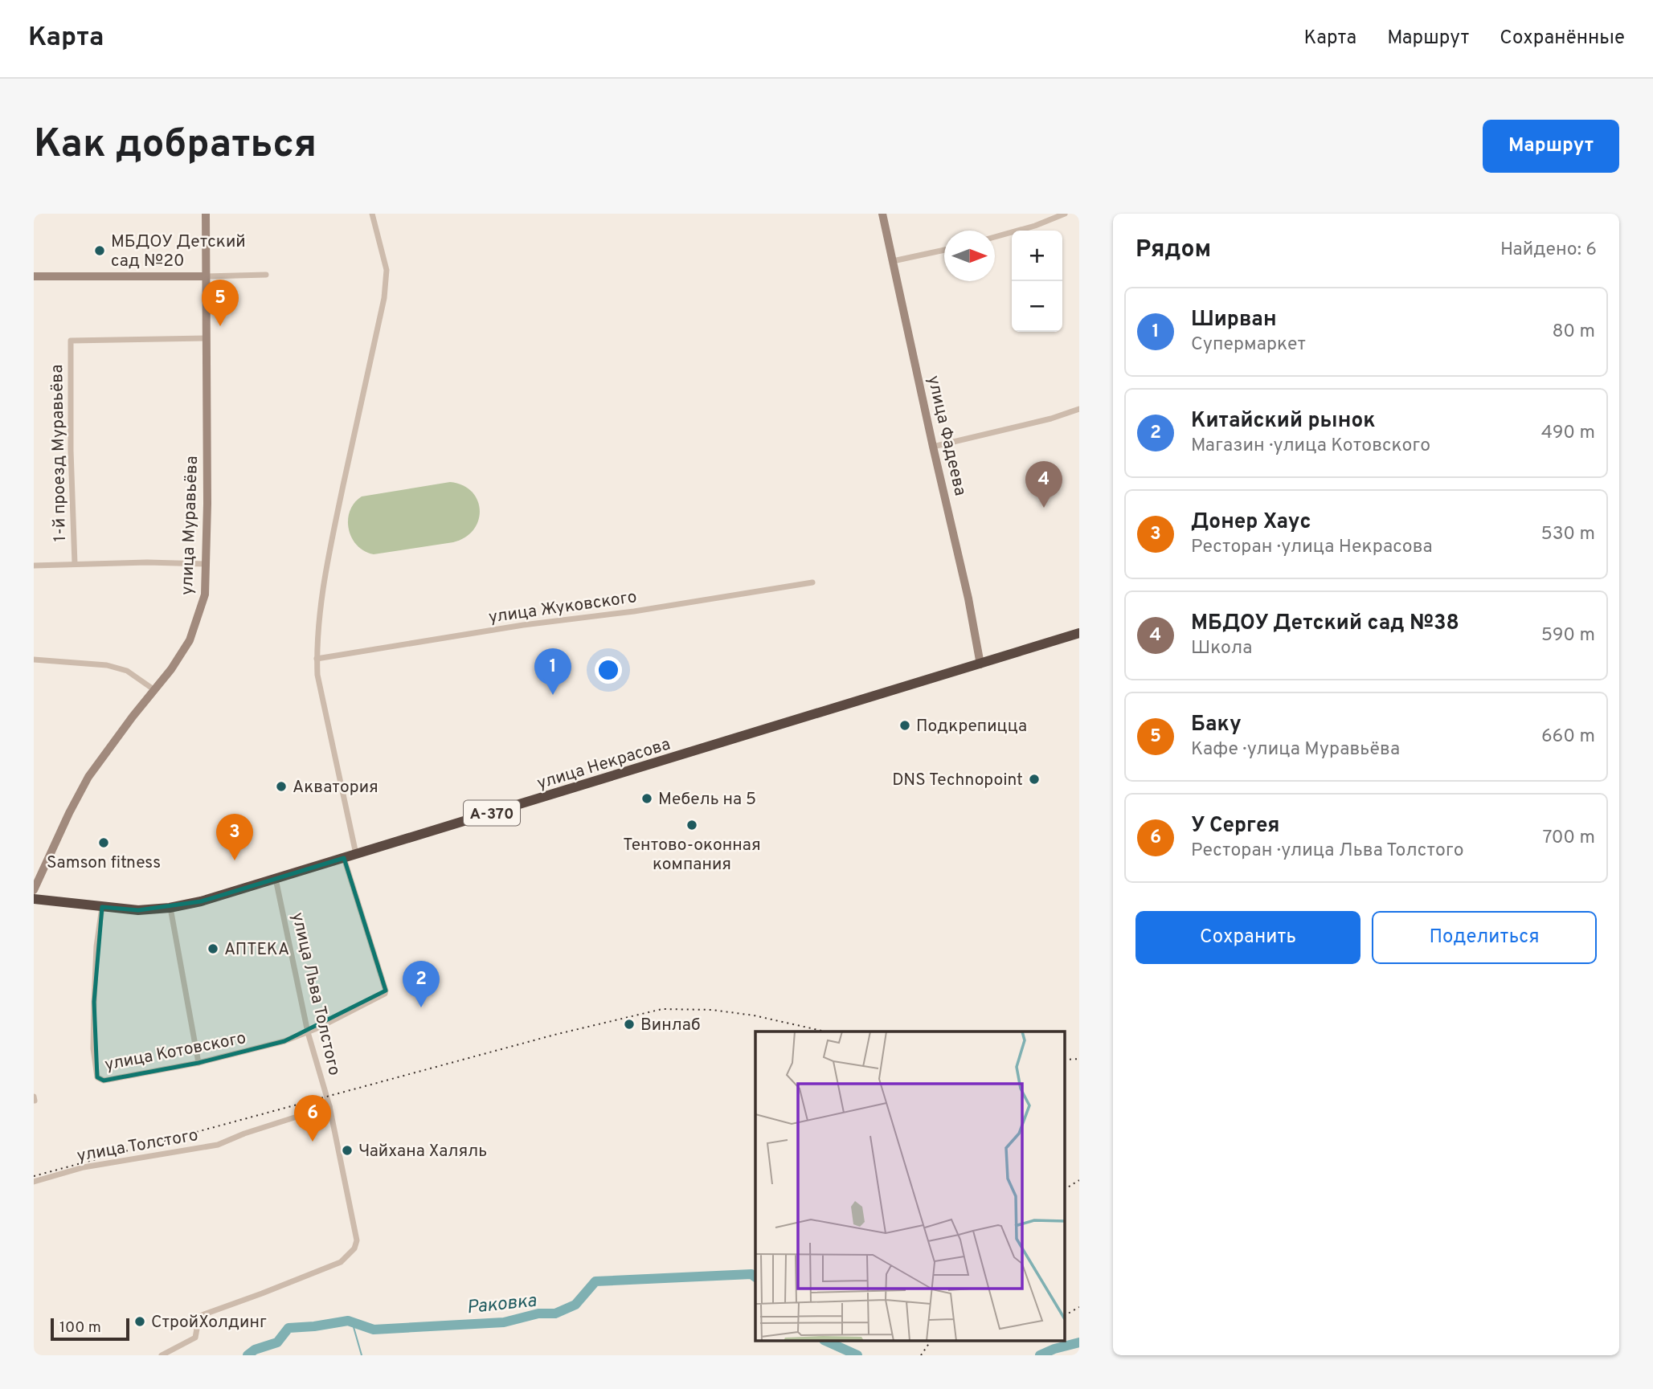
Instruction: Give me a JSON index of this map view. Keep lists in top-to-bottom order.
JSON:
{
  "streets": {
    "highway": ["улица Некрасова", "А-370"],
    "street": [
      "улица Фадеева",
      "1-й проезд Муравьёва",
      "улица Муравьёва",
      "улица Жуковского",
      "улица Льва Толстого",
      "улица Котовского",
      "улица Толстого"
    ]
  },
  "crossings": [
    ["улица Фадеева", "улица Некрасова"],
    ["1-й проезд Муравьёва", "улица Муравьёва"],
    ["улица Некрасова", "улица Льва Толстого"],
    ["улица Некрасова", "улица Котовского"],
    ["улица Льва Толстого", "улица Котовского"],
    ["улица Льва Толстого", "улица Толстого"]
  ],
  "water": ["Раковка"],
  "places": [
    "МБДОУ Детский сад №20",
    "Подкрепицца",
    "DNS Technopoint",
    "Акватория",
    "Мебель на 5",
    "Тентово-оконная компания",
    "Samson fitness",
    "АПТЕКА",
    "Винлаб",
    "Чайхана Халяль",
    "СтройХолдинг"
  ],
  "scale_bar": "100 m",
  "north": "right",
  "page": {
    "header": "Карта",
    "nav": ["Карта", "Маршрут", "Сохранённые"],
    "buttons": [
      "Маршрут",
      ["Сохранить", "Поделиться"]
    ],
    "title": "Как добраться",
    "heading": ["Рядом", "Найдено: 6"],
    "map_buttons": ["+", "−"],
    "pins": [
      "5",
      "4",
      "1",
      "3",
      "2",
      "6"
    ],
    "list": [
      {
        "mark": "1",
        "name": "Ширван",
        "note": "Супермаркет",
        "value": "80 m"
      },
      {
        "mark": "2",
        "name": "Китайский рынок",
        "note": "Магазин · улица Котовского",
        "value": "490 m"
      },
      {
        "mark": "3",
        "name": "Донер Хаус",
        "note": "Ресторан · улица Некрасова",
        "value": "530 m"
      },
      {
        "mark": "4",
        "name": "МБДОУ Детский сад №38",
        "note": "Школа",
        "value": "590 m"
      },
      {
        "mark": "5",
        "name": "Баку",
        "note": "Кафе · улица Муравьёва",
        "value": "660 m"
      },
      {
        "mark": "6",
        "name": "У Сергея",
        "note": "Ресторан · улица Льва Толстого",
        "value": "700 m"
      }
    ],
    "scale": "100 m"
  }
}
